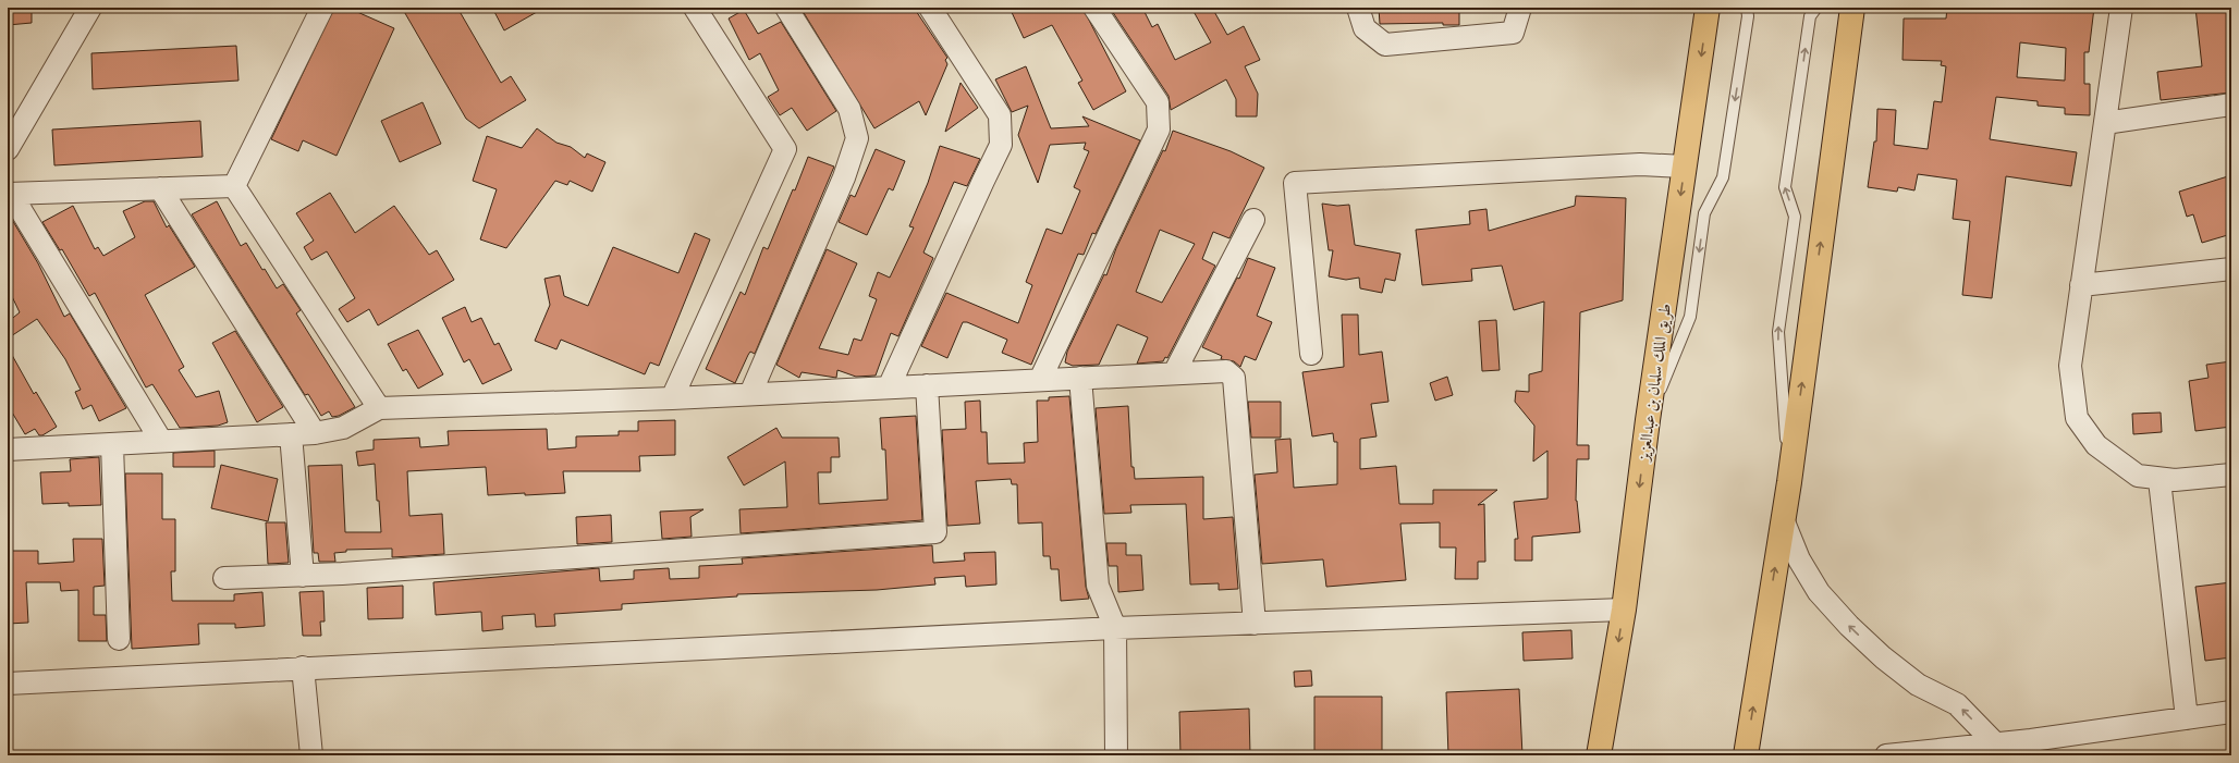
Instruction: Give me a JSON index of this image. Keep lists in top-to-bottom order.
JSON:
{
  "streets": {
    "main road": ["طريق الملك سلمان بن عبدالعزيز"]
  }
}
